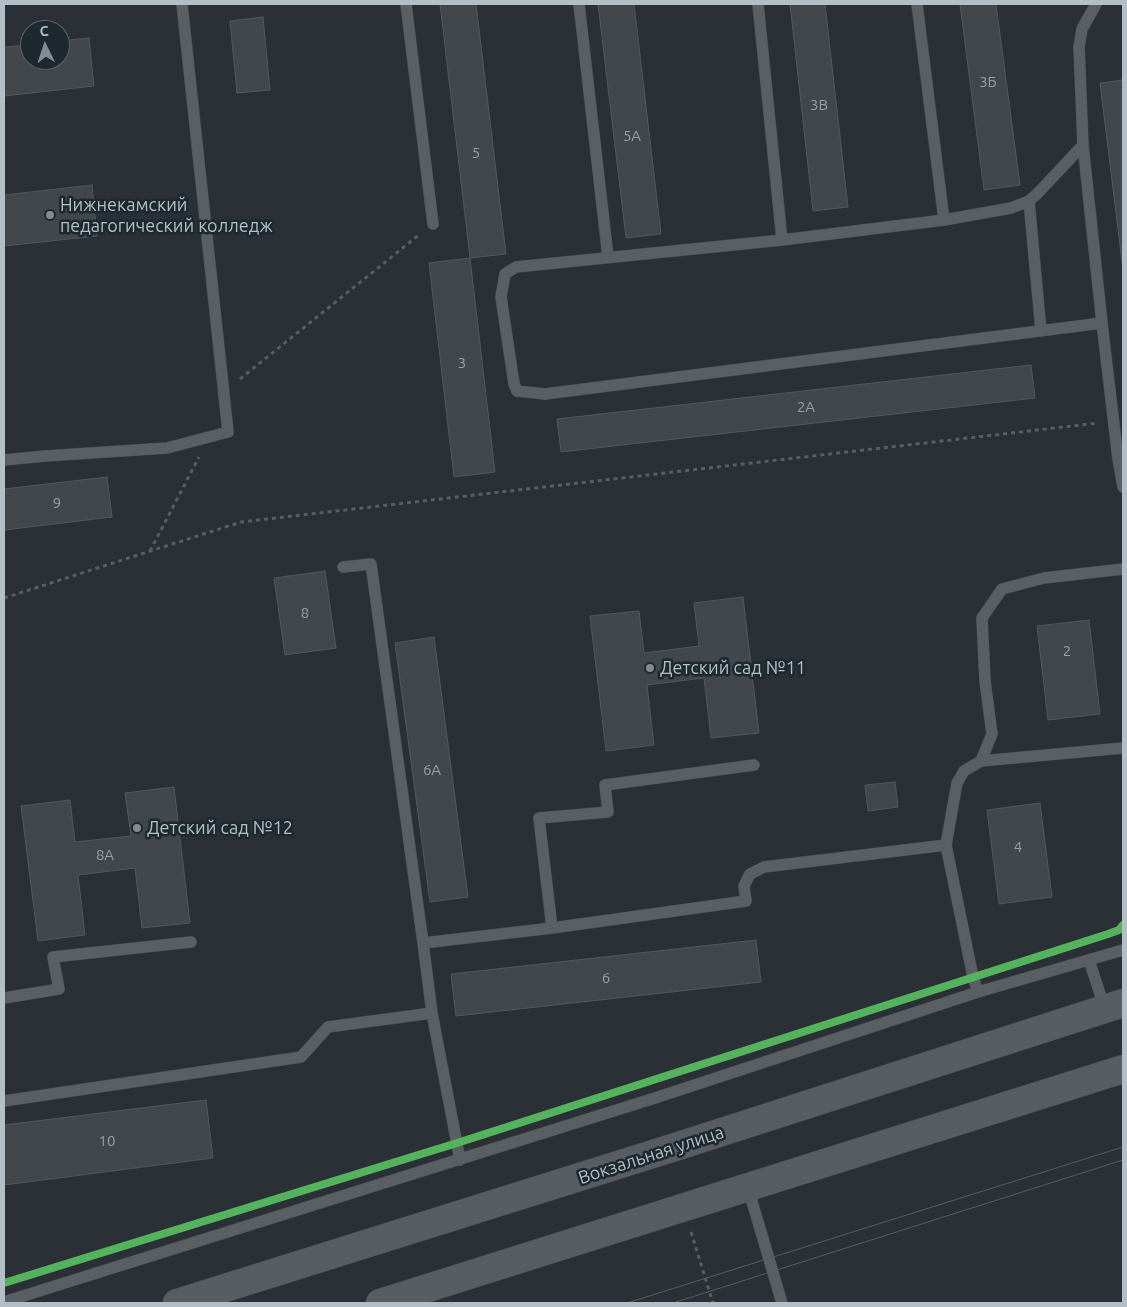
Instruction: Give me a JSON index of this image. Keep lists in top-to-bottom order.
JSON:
{
  "streets": {
    "main road": ["Вокзальная улица"]
  },
  "places": ["Нижнекамский педагогический колледж", "Детский сад №11", "Детский сад №12"],
  "house_numbers": [
    "3Б",
    "3В",
    "5А",
    "5",
    "3",
    "2А",
    "9",
    "8",
    "2",
    "6А",
    "4",
    "8А",
    "6",
    "10"
  ],
  "north": "top"
}
